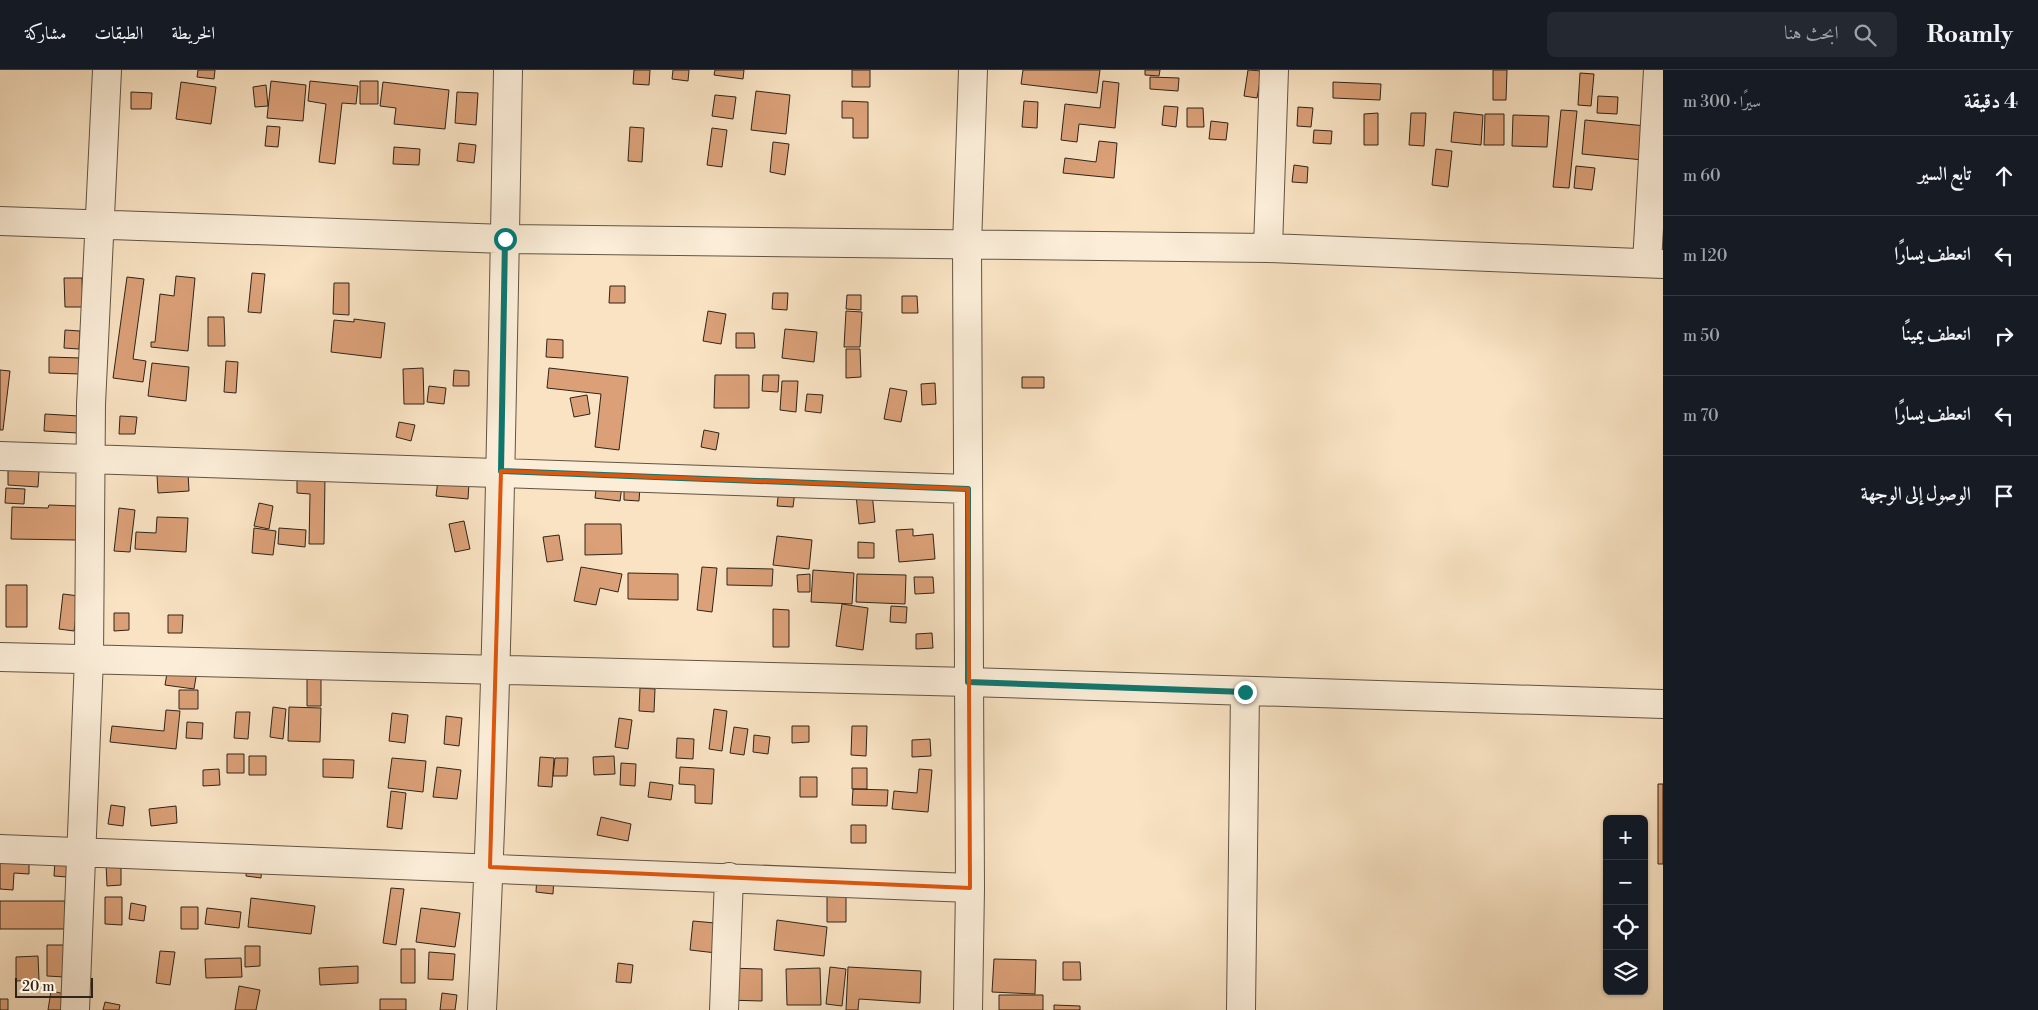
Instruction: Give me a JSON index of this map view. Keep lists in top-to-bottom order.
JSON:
{
  "scale_bar": "20 m",
  "page": {
    "header": "Roamly",
    "search": "ابحث هنا",
    "nav": ["الخريطة", "الطبقات", "مشاركة"],
    "heading": ["4 دقيقة", "سيرًا · 300 m"],
    "list": [
      ["تابع السير", "60 m"],
      ["انعطف يسارًا", "120 m"],
      ["انعطف يمينًا", "50 m"],
      ["انعطف يسارًا", "70 m"],
      "الوصول إلى الوجهة"
    ],
    "map_buttons": ["+", "−"],
    "scale": "20 m"
  }
}
